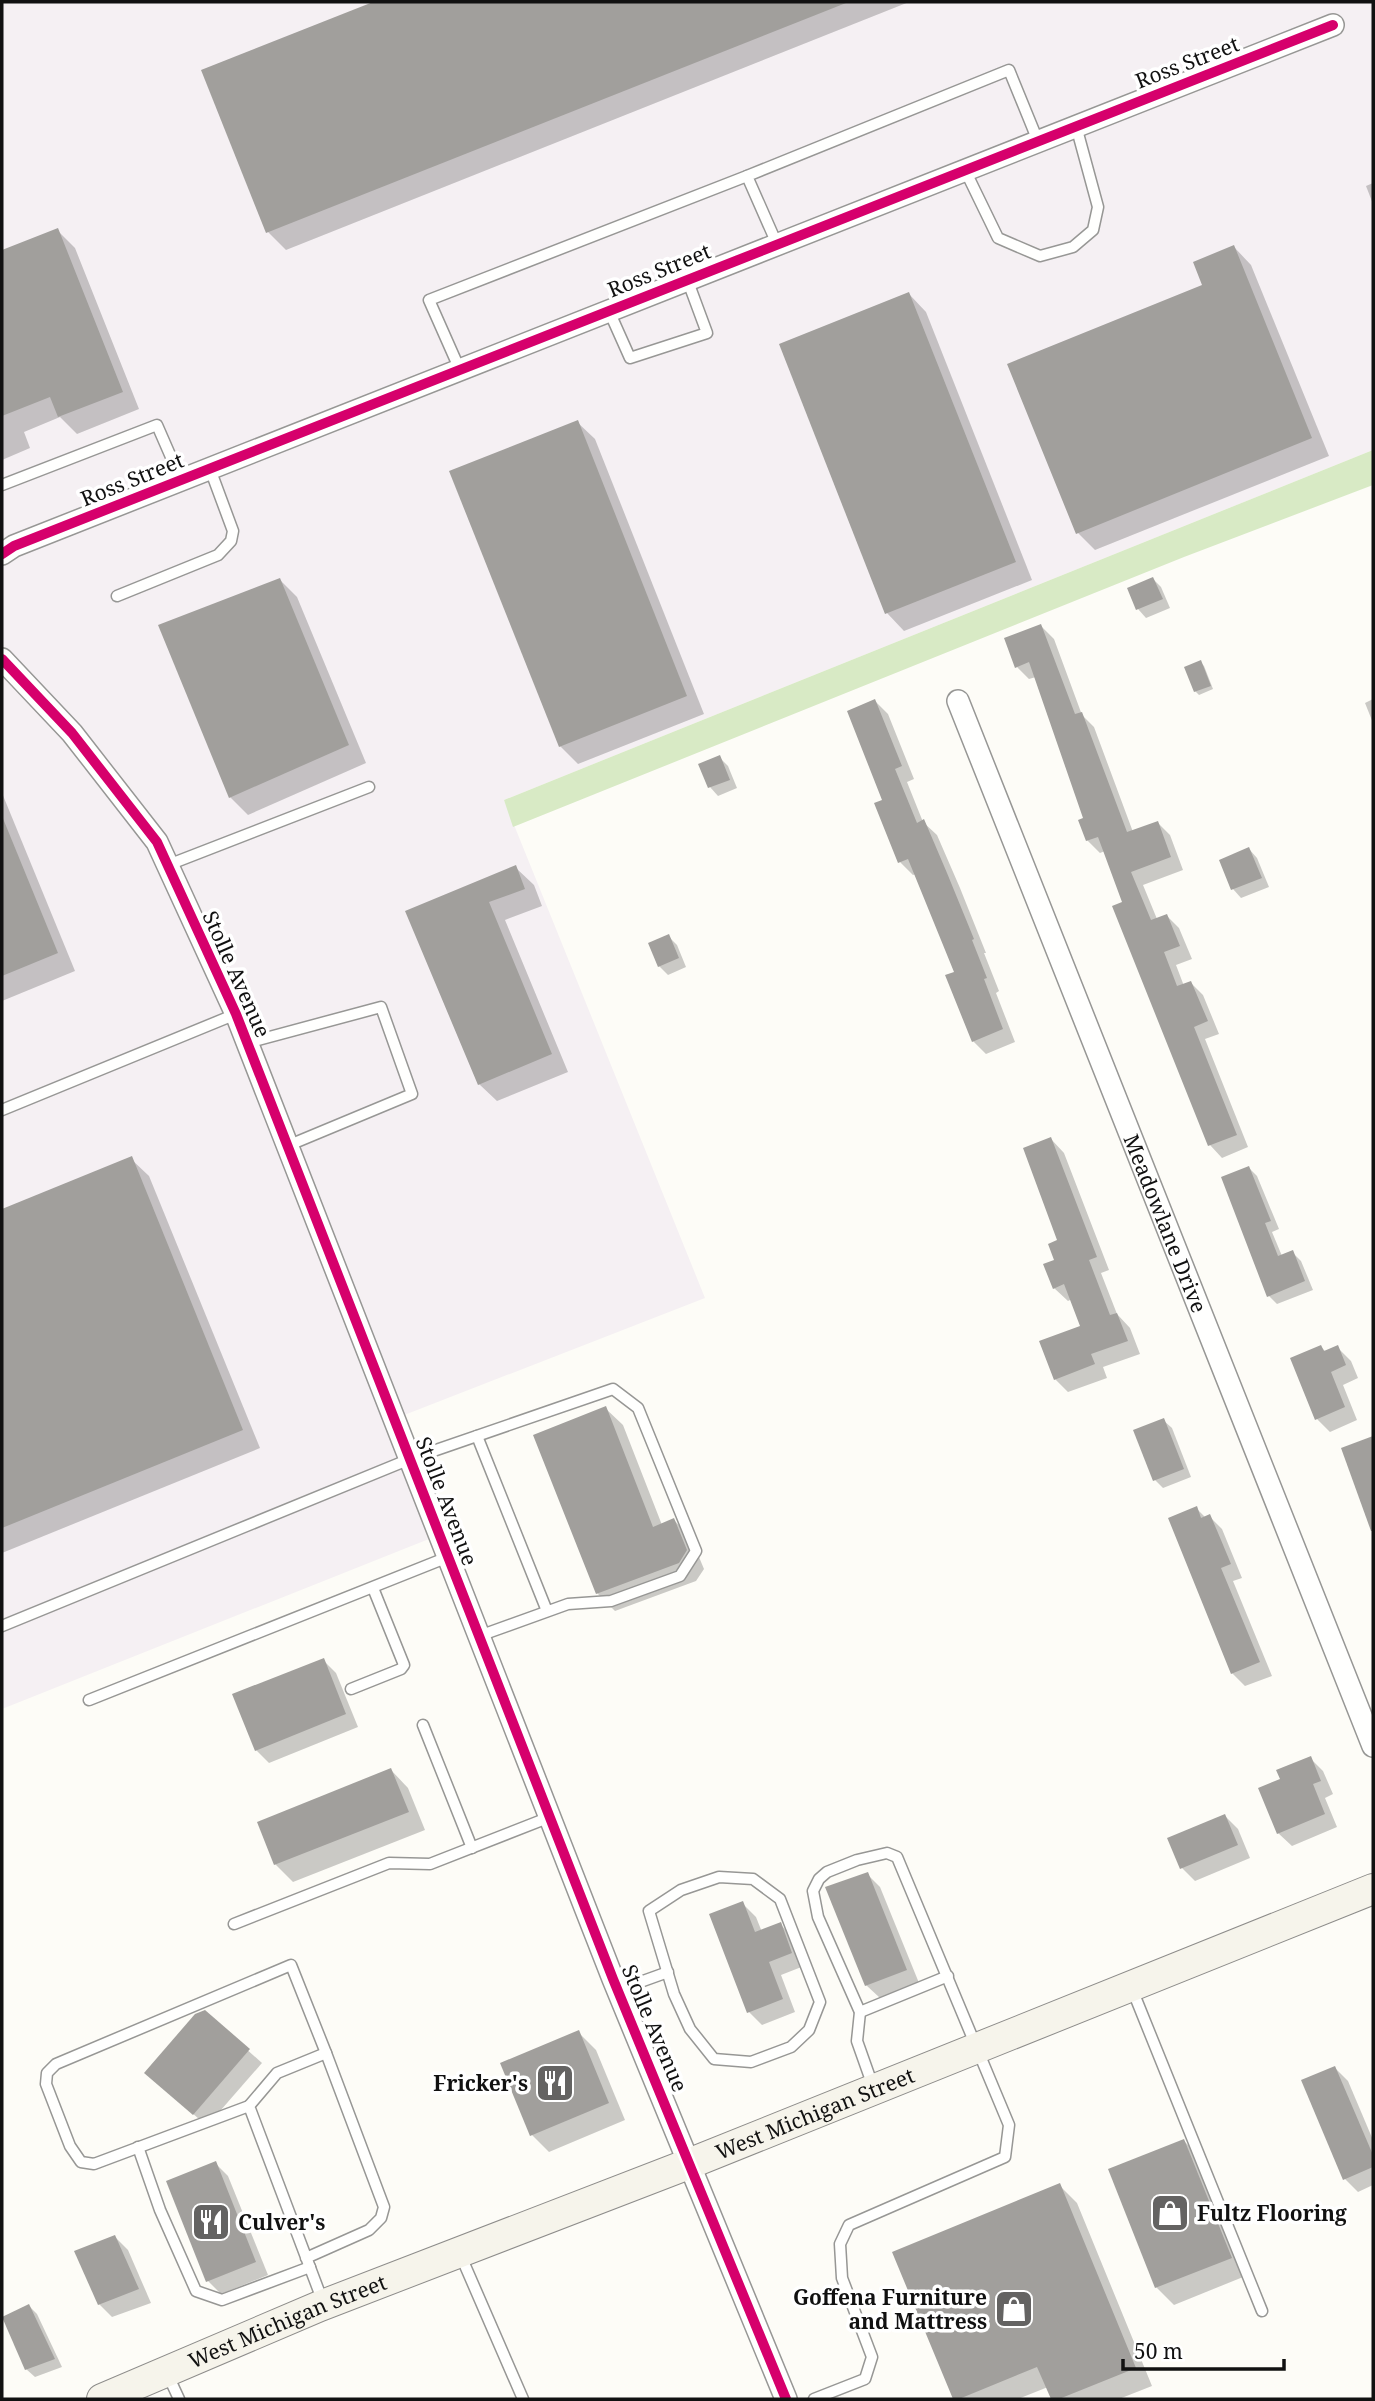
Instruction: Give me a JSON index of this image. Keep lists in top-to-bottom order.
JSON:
{
  "streets": {
    "main road": ["West Michigan Street"],
    "street": ["Ross Street", "Stolle Avenue", "Meadowlane Drive"]
  },
  "crossings": [
    ["Stolle Avenue", "West Michigan Street"]
  ],
  "places": {
    "restaurant": ["Fricker's", "Culver's"],
    "shop": ["Fultz Flooring", "Goffena Furniture and Mattress"]
  },
  "scale_bar": "50 m"
}
